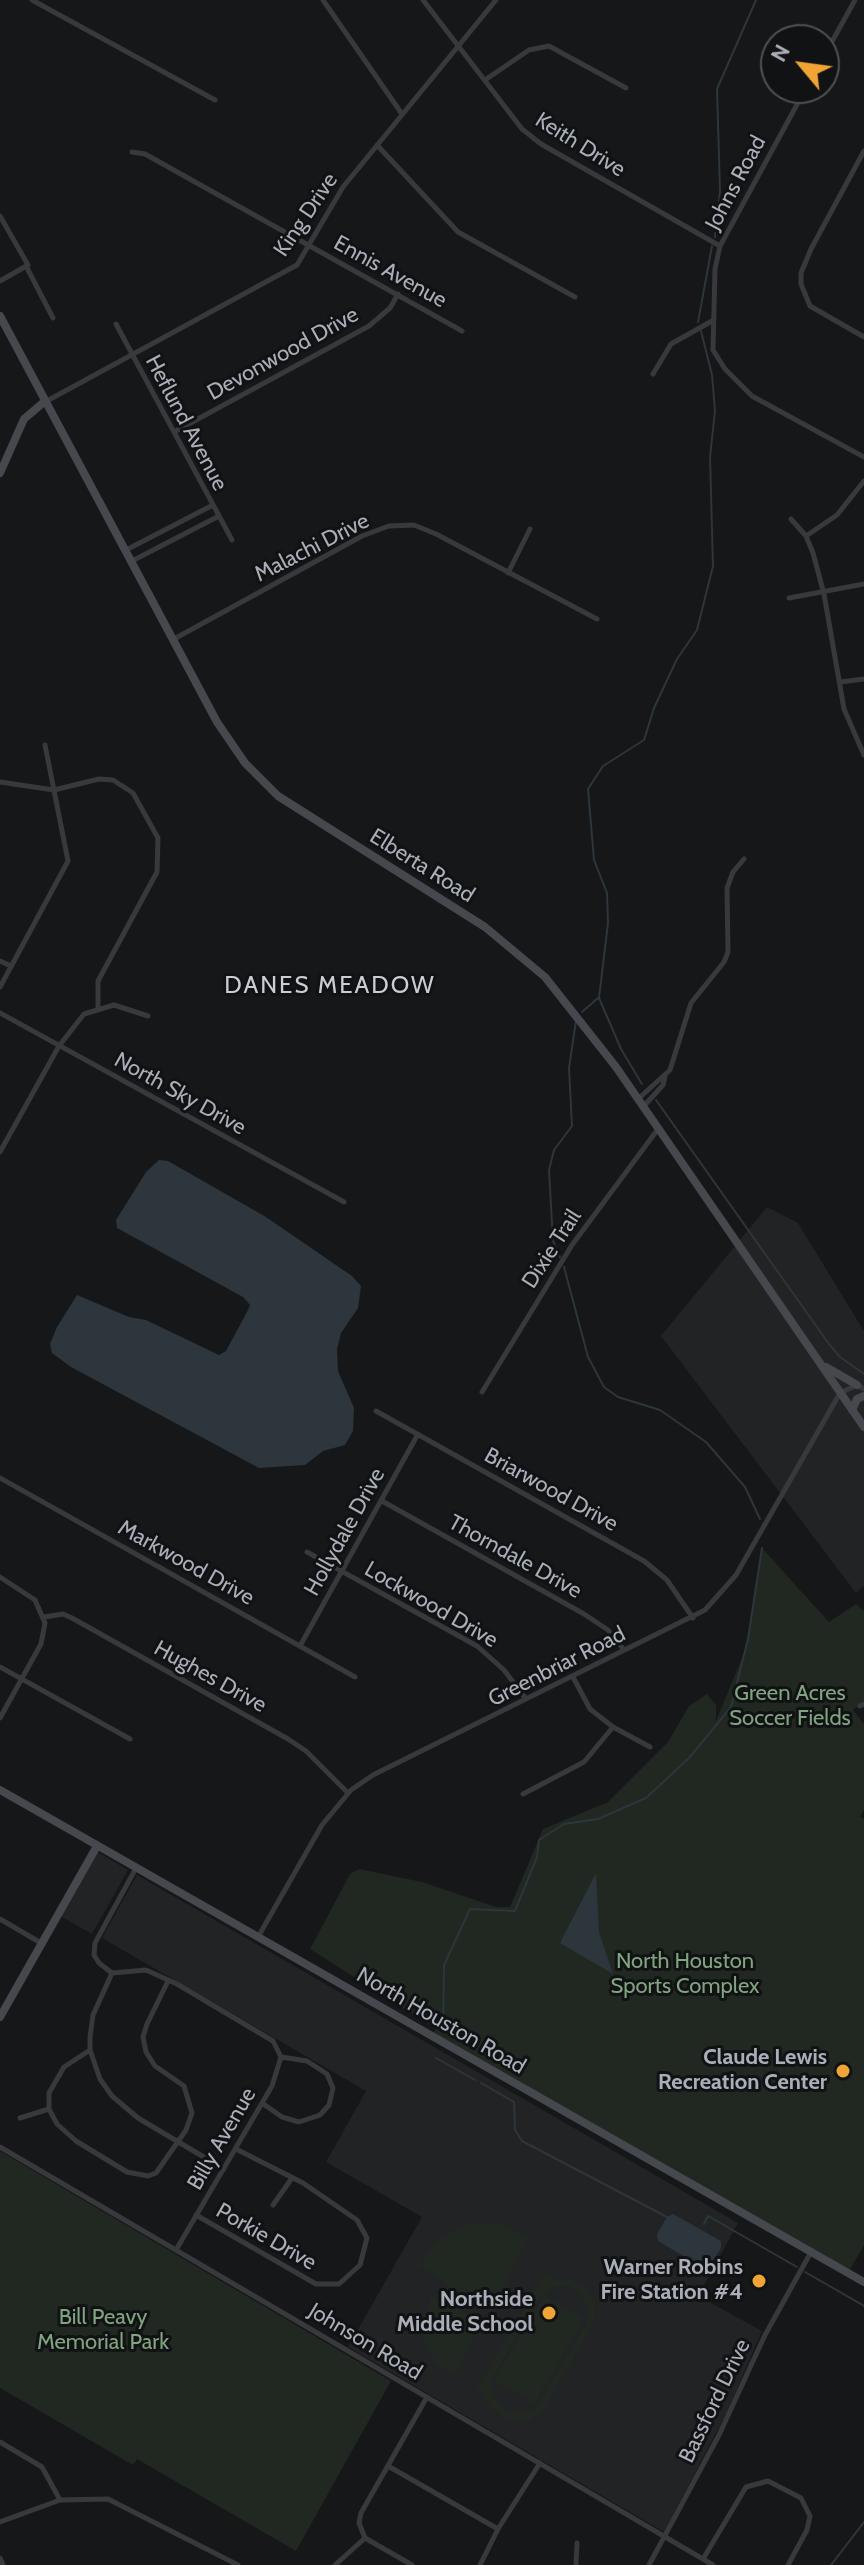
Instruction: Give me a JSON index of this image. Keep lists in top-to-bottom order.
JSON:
{
  "streets": {
    "street": [
      "Keith Drive",
      "Johns Road",
      "King Drive",
      "Ennis Avenue",
      "Devonwood Drive",
      "Heflund Avenue",
      "Malachi Drive",
      "Elberta Road",
      "North Sky Drive",
      "Dixie Trail",
      "Briarwood Drive",
      "Hollydale Drive",
      "Thorndale Drive",
      "Markwood Drive",
      "Lockwood Drive",
      "Greenbriar Road",
      "Hughes Drive",
      "North Houston Road",
      "Billy Avenue",
      "Porkie Drive",
      "Johnson Road",
      "Bassford Drive"
    ]
  },
  "crossings": [
    ["Keith Drive", "Johns Road"],
    ["Keith Drive", "King Drive"],
    ["King Drive", "Ennis Avenue"],
    ["King Drive", "Heflund Avenue"],
    ["King Drive", "Elberta Road"],
    ["Ennis Avenue", "Devonwood Drive"],
    ["Devonwood Drive", "Heflund Avenue"],
    ["Heflund Avenue", "Elberta Road"],
    ["Malachi Drive", "Elberta Road"],
    ["Elberta Road", "Dixie Trail"],
    ["Elberta Road", "Greenbriar Road"],
    ["Briarwood Drive", "Hollydale Drive"],
    ["Briarwood Drive", "Greenbriar Road"],
    ["Hollydale Drive", "Thorndale Drive"],
    ["Hollydale Drive", "Markwood Drive"],
    ["Hollydale Drive", "Lockwood Drive"],
    ["Thorndale Drive", "Greenbriar Road"],
    ["Lockwood Drive", "Greenbriar Road"],
    ["Greenbriar Road", "Hughes Drive"],
    ["Greenbriar Road", "North Houston Road"],
    ["North Houston Road", "Bassford Drive"],
    ["Billy Avenue", "Porkie Drive"],
    ["Billy Avenue", "Johnson Road"],
    ["Johnson Road", "Bassford Drive"]
  ],
  "districts": ["DANES MEADOW"],
  "parks": ["Green Acres Soccer Fields", "North Houston Sports Complex", "Bill Peavy Memorial Park"],
  "places": ["Claude Lewis Recreation Center", "Warner Robins Fire Station #4", "Northside Middle School"],
  "north": "top left"
}
